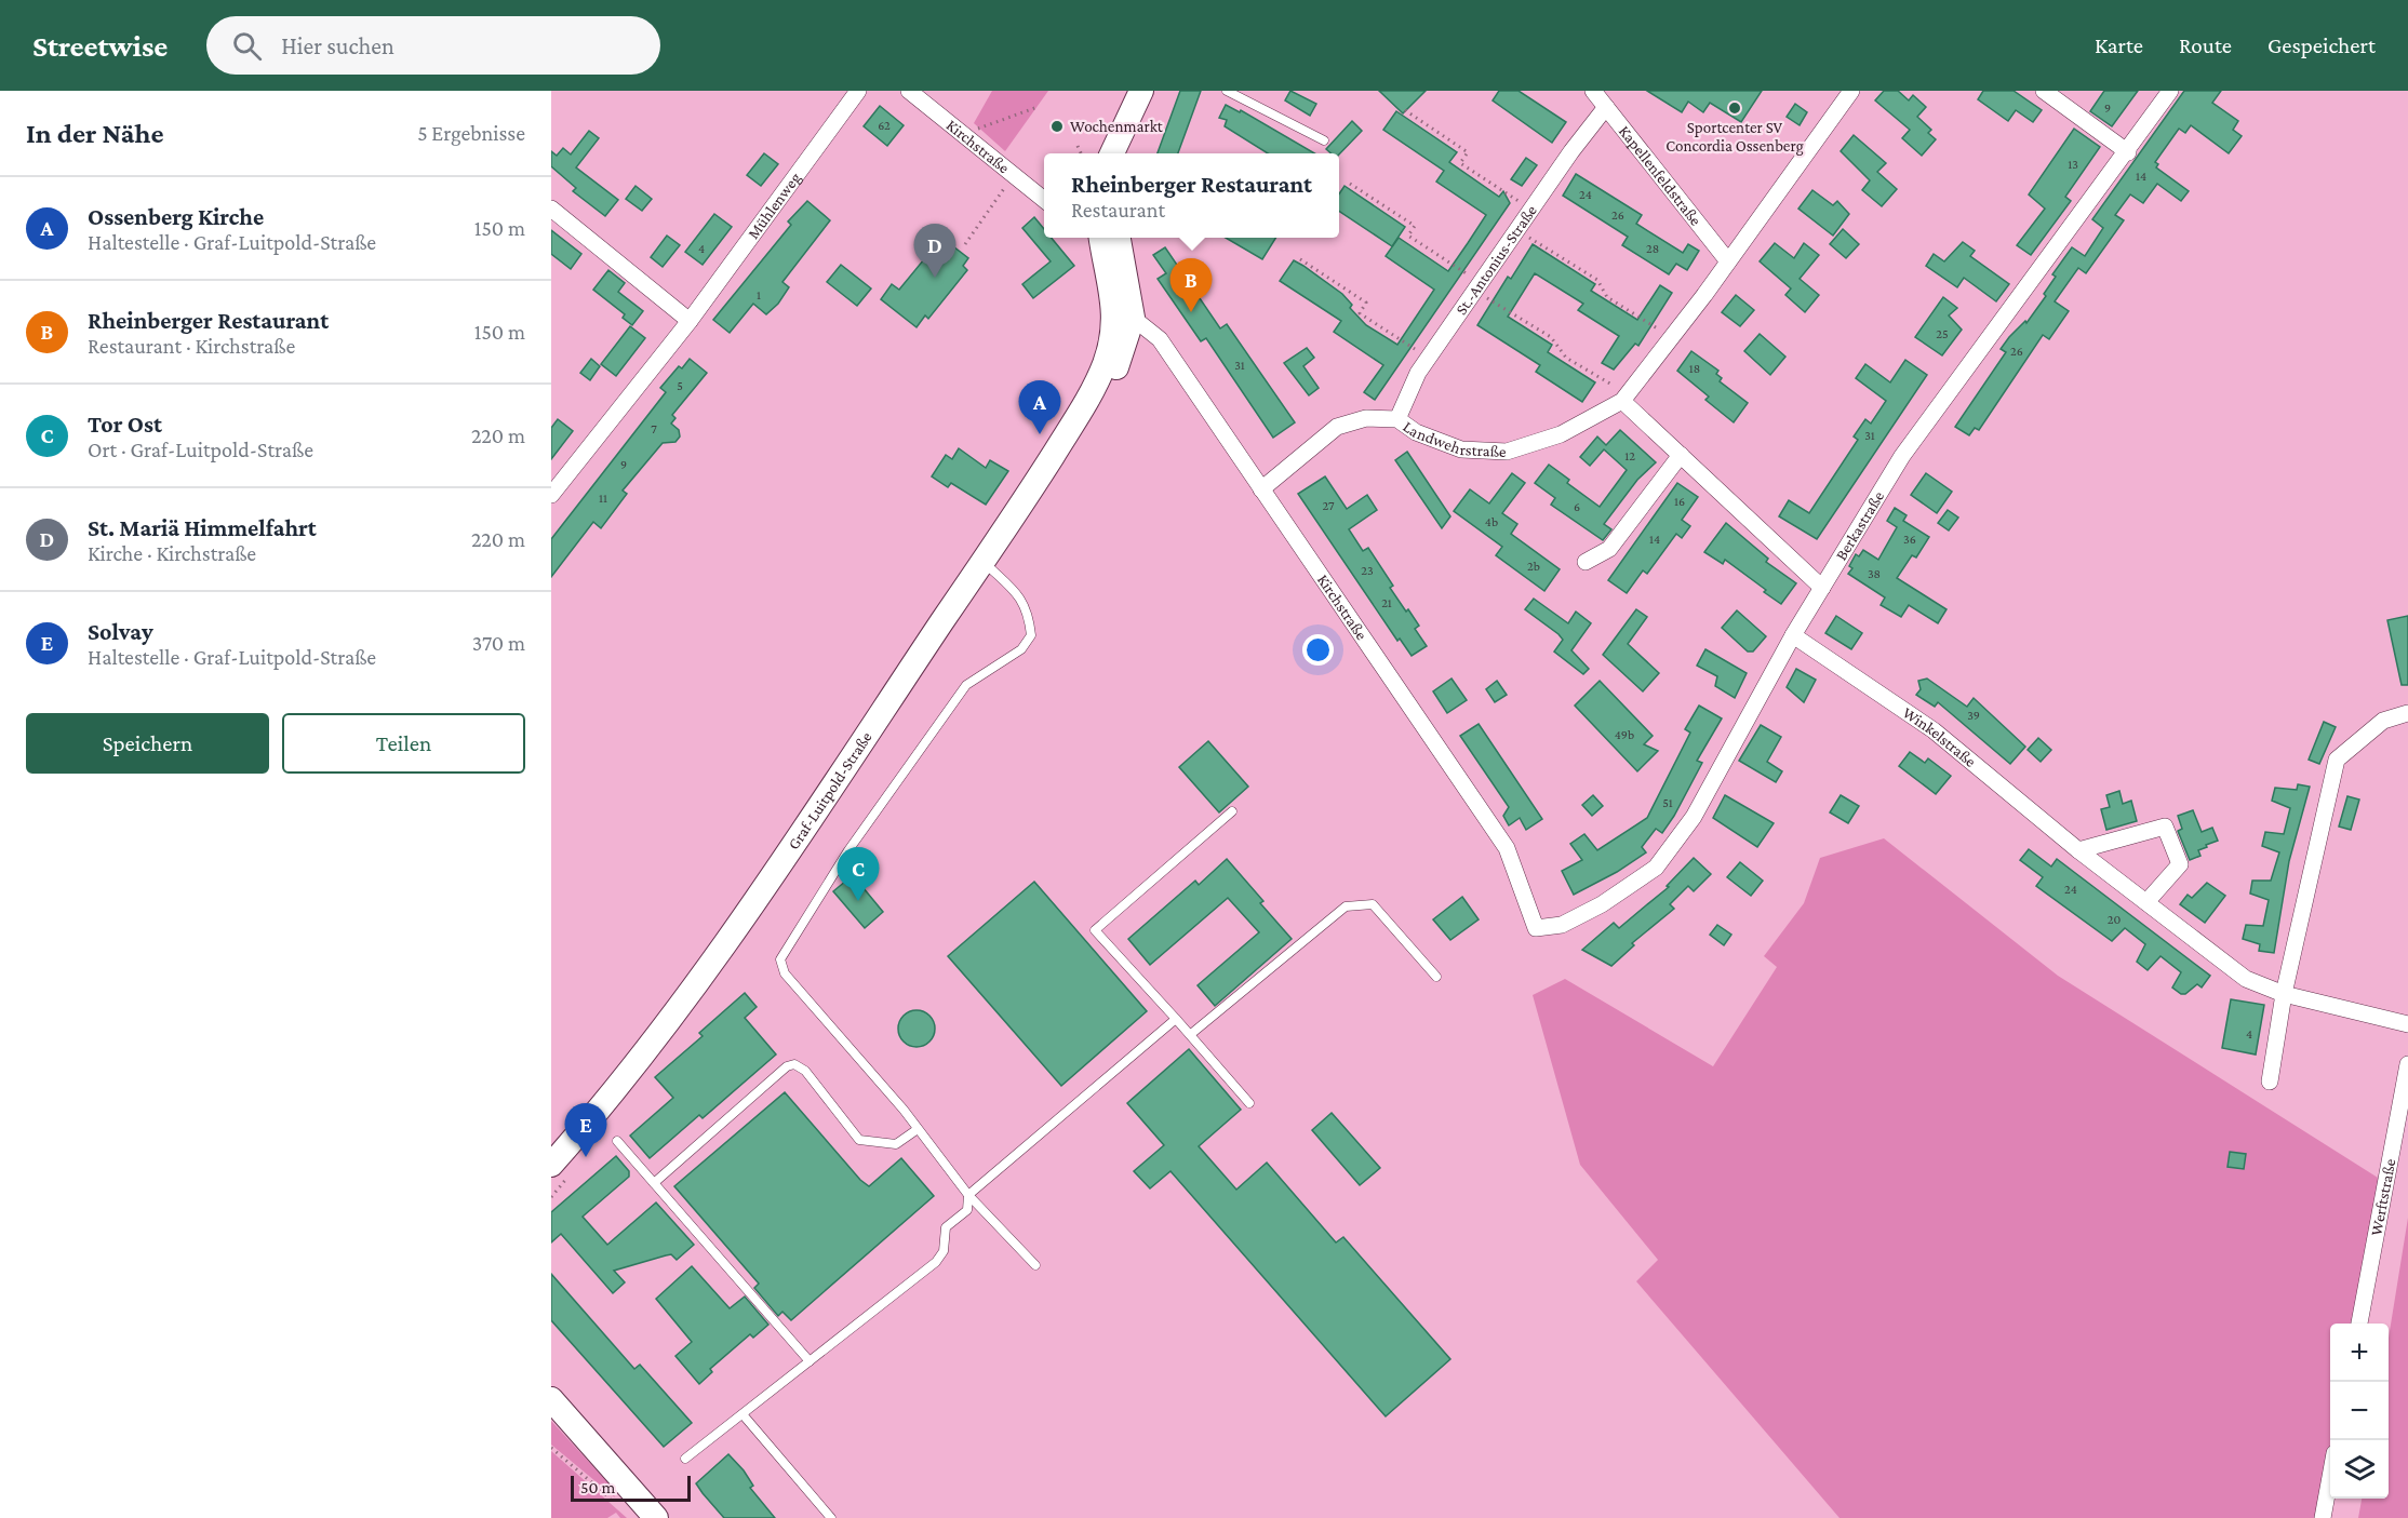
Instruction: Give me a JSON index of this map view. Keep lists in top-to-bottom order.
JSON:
{
  "streets": {
    "street": [
      "Kirchstraße",
      "Kapellenfeldstraße",
      "Mühlenweg",
      "St.-Antonius-Straße",
      "Landwehrstraße",
      "Berkastraße",
      "Winkelstraße",
      "Graf-Luitpold-Straße",
      "Werftstraße"
    ]
  },
  "crossings": [
    ["Kirchstraße", "Landwehrstraße"],
    ["Kirchstraße", "Berkastraße"],
    ["Kirchstraße", "Graf-Luitpold-Straße"],
    ["Kapellenfeldstraße", "St.-Antonius-Straße"],
    ["Kapellenfeldstraße", "Landwehrstraße"],
    ["St.-Antonius-Straße", "Landwehrstraße"],
    ["Berkastraße", "Winkelstraße"]
  ],
  "places": ["Sportcenter SV Concordia Ossenberg", "Wochenmarkt"],
  "house_numbers": [
    "9",
    "62",
    "13",
    "14",
    "24",
    "26",
    "4",
    "28",
    "1",
    "25",
    "26",
    "31",
    "18",
    "5",
    "7",
    "31",
    "12",
    "9",
    "11",
    "16",
    "27",
    "6",
    "4b",
    "14",
    "36",
    "2b",
    "23",
    "38",
    "21",
    "39",
    "49b",
    "51",
    "24",
    "20",
    "4"
  ],
  "scale_bar": "50 m",
  "page": {
    "header": "Streetwise",
    "search": "Hier suchen",
    "nav": ["Karte", "Route", "Gespeichert"],
    "heading": ["In der Nähe", "5 Ergebnisse"],
    "popup": ["Rheinberger Restaurant", "Restaurant"],
    "list": [
      {
        "mark": "A",
        "name": "Ossenberg Kirche",
        "note": "Haltestelle · Graf-Luitpold-Straße",
        "value": "150 m"
      },
      {
        "mark": "B",
        "name": "Rheinberger Restaurant",
        "note": "Restaurant · Kirchstraße",
        "value": "150 m"
      },
      {
        "mark": "C",
        "name": "Tor Ost",
        "note": "Ort · Graf-Luitpold-Straße",
        "value": "220 m"
      },
      {
        "mark": "D",
        "name": "St. Mariä Himmelfahrt",
        "note": "Kirche · Kirchstraße",
        "value": "220 m"
      },
      {
        "mark": "E",
        "name": "Solvay",
        "note": "Haltestelle · Graf-Luitpold-Straße",
        "value": "370 m"
      }
    ],
    "pins": [
      "D",
      "B",
      "A",
      "C",
      "E"
    ],
    "buttons": ["Speichern", "Teilen"],
    "map_buttons": ["+", "−"],
    "scale": "50 m"
  }
}
